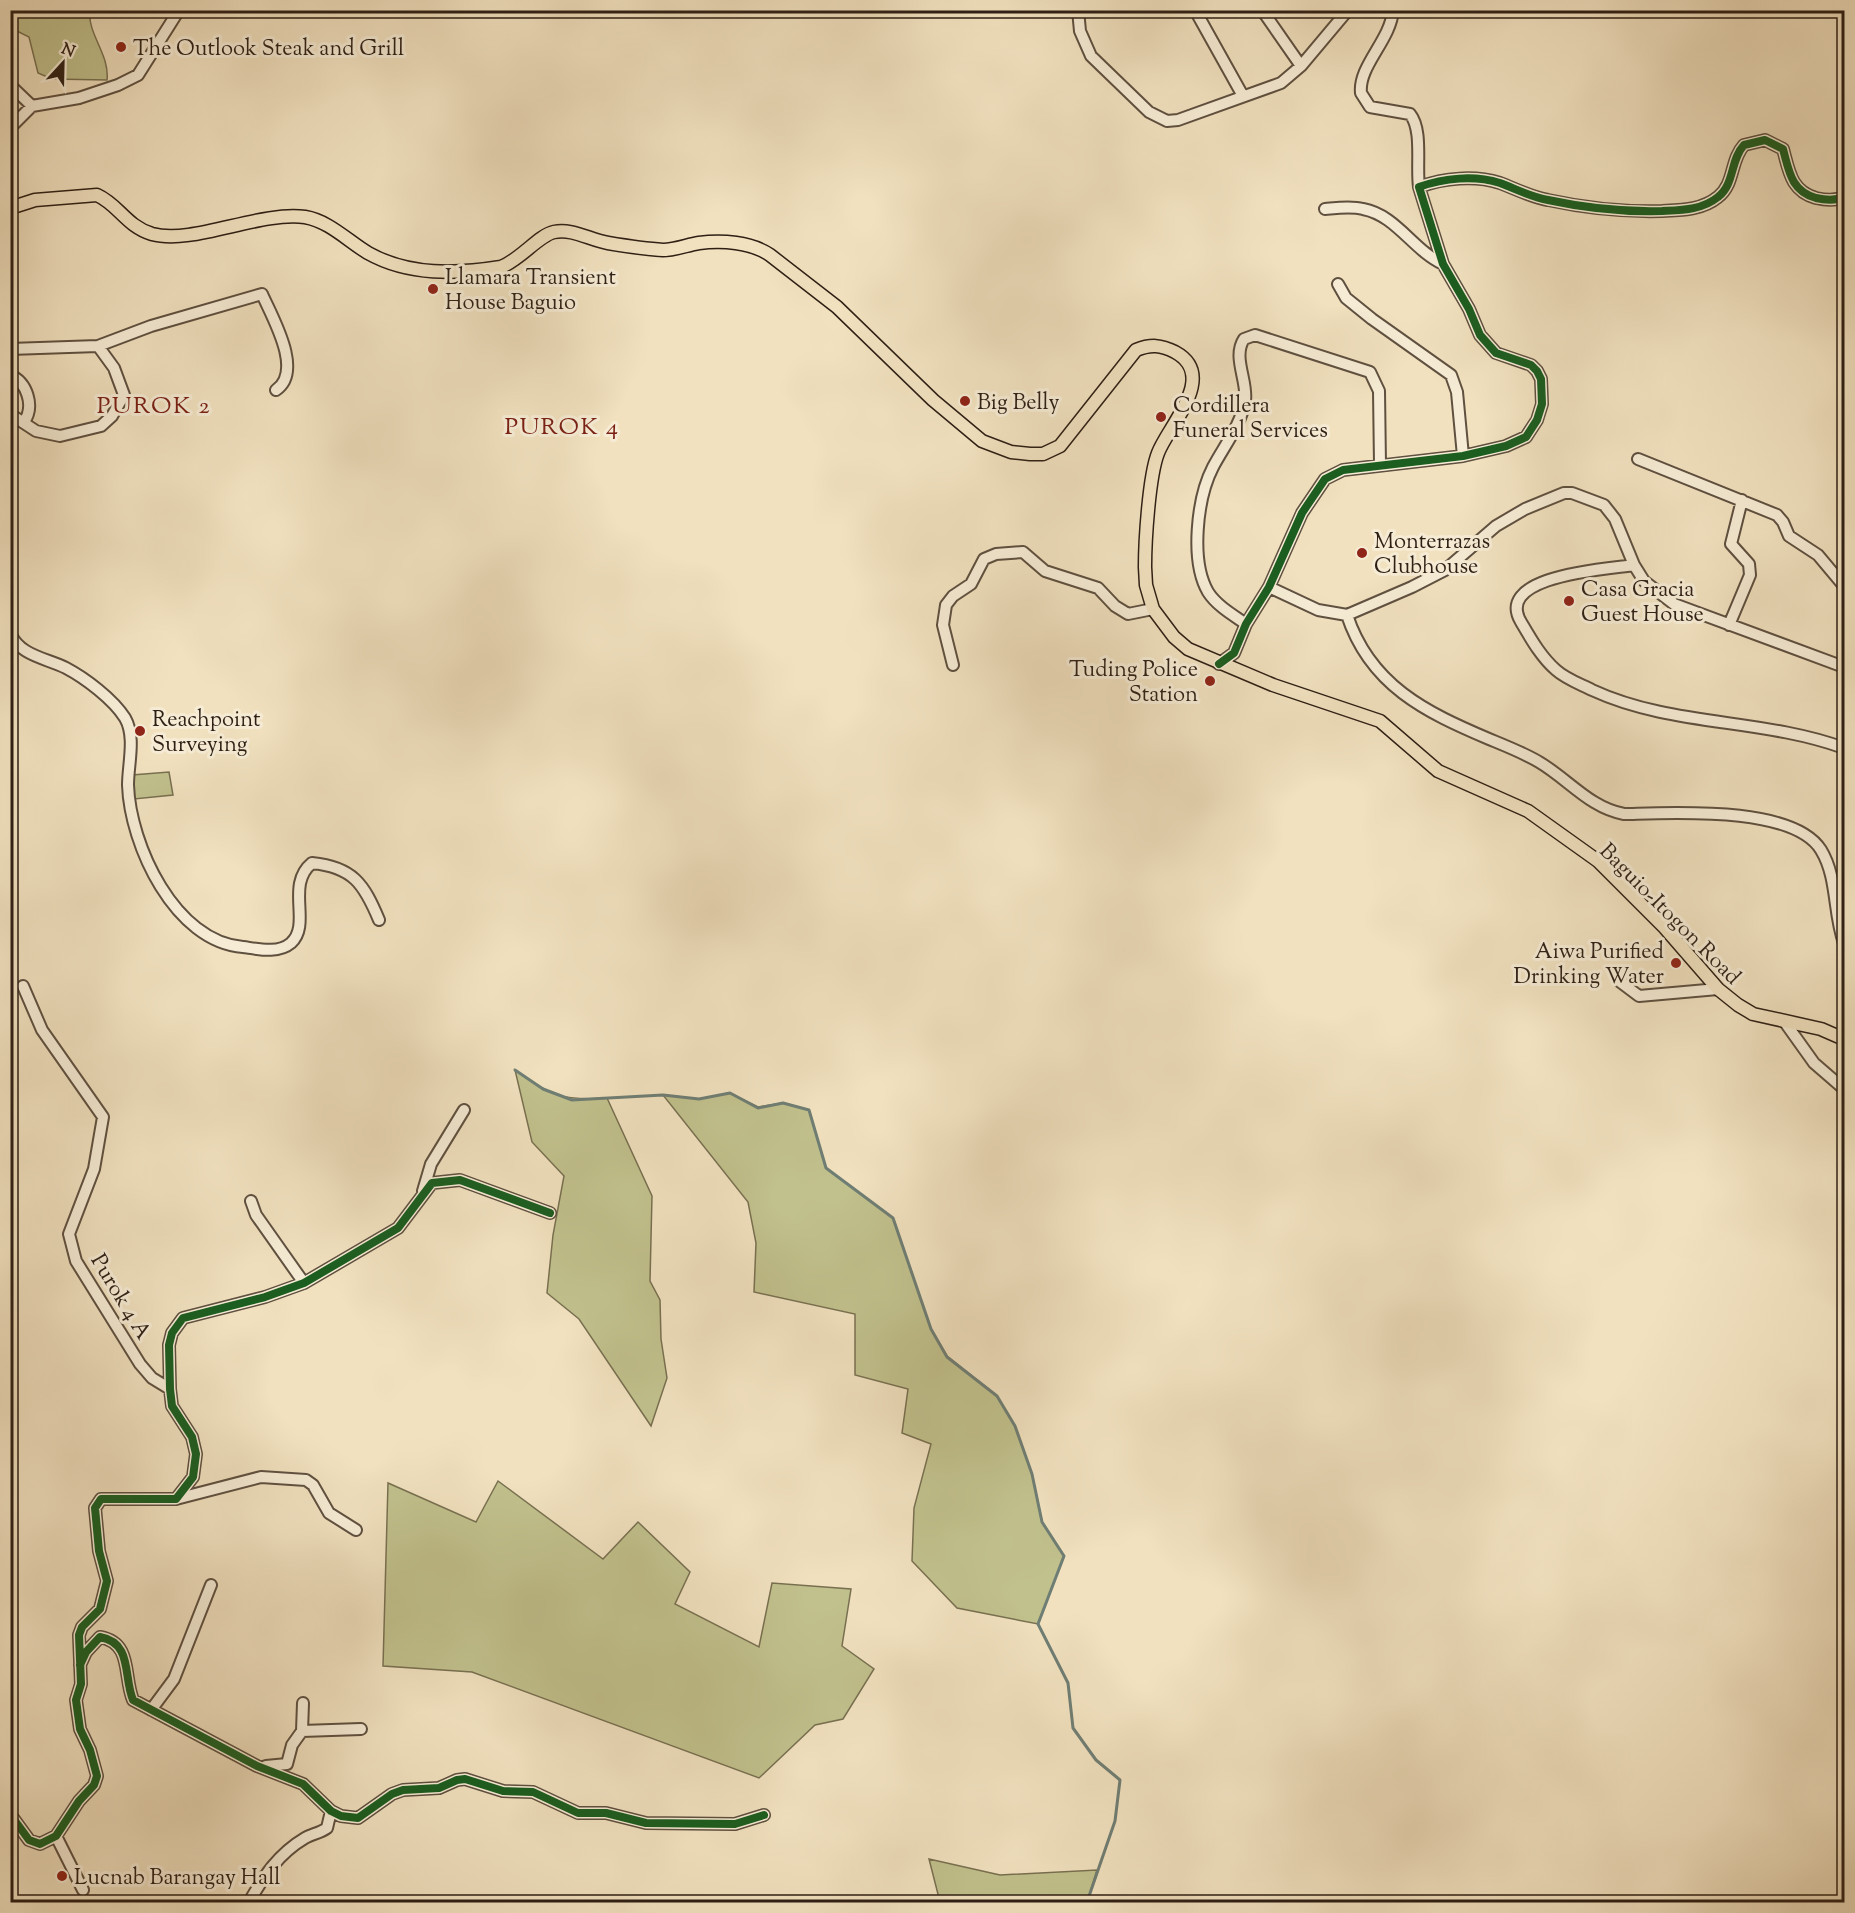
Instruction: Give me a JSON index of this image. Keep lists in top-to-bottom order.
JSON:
{
  "streets": {
    "main road": ["Baguio-Itogon Road"],
    "street": ["Purok 4 A"]
  },
  "districts": ["PUROK 2", "PUROK 4"],
  "places": [
    "The Outlook Steak and Grill",
    "Llamara Transient House Baguio",
    "Big Belly",
    "Cordillera Funeral Services",
    "Monterrazas Clubhouse",
    "Casa Gracia Guest House",
    "Tuding Police Station",
    "Reachpoint Surveying",
    "Aiwa Purified Drinking Water",
    "Lucnab Barangay Hall"
  ],
  "north": "top"
}
